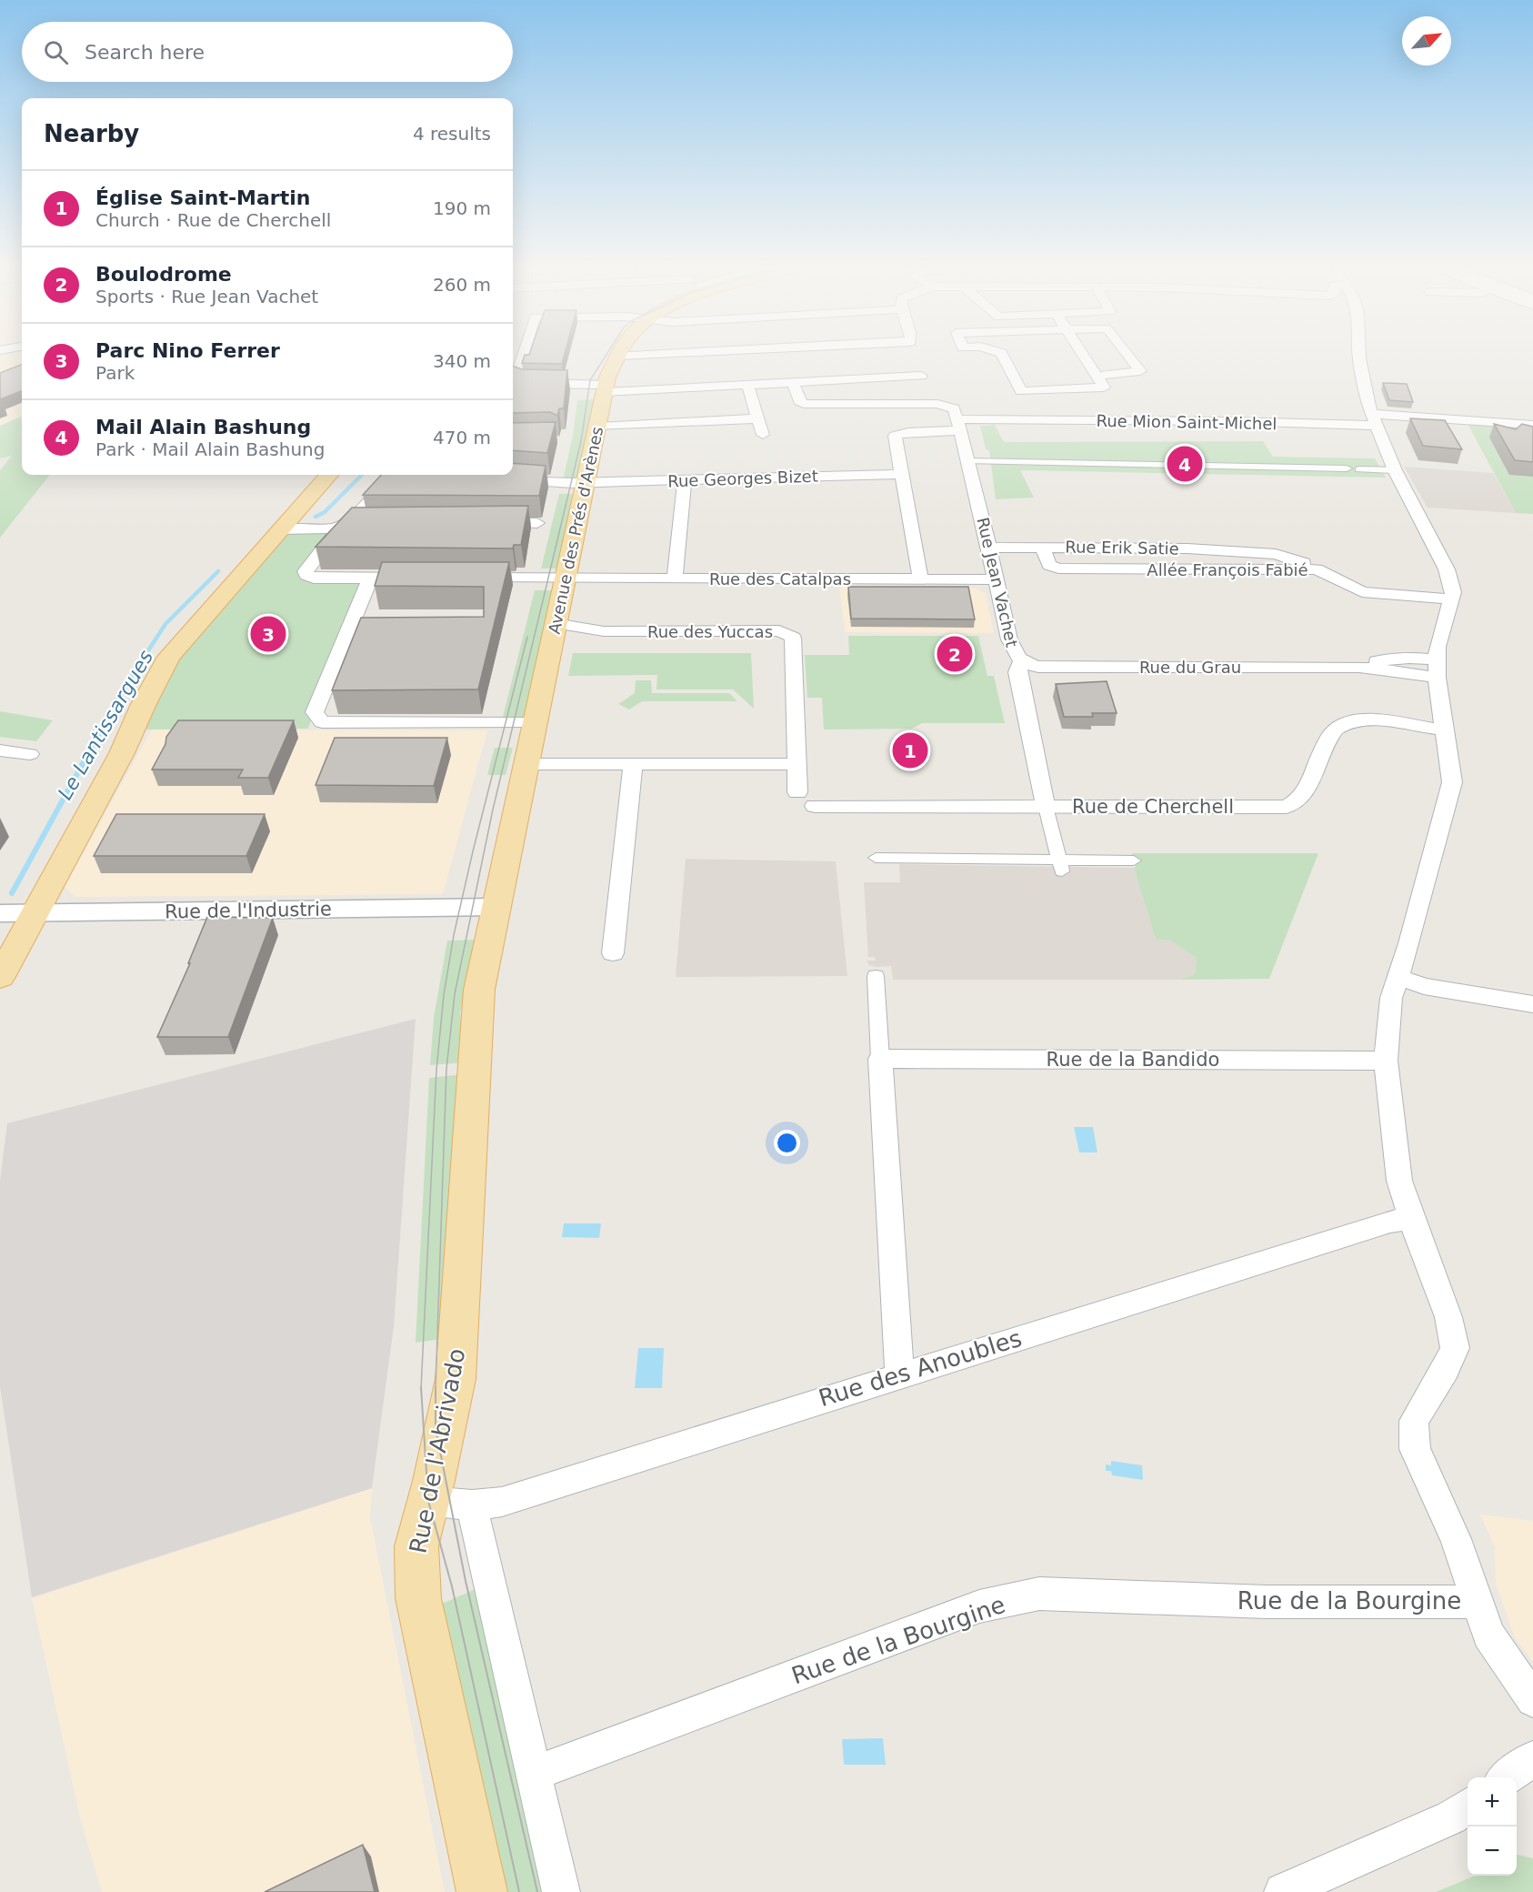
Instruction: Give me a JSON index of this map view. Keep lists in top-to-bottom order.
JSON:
{
  "streets": {
    "main road": ["Avenue des Prés d'Arènes", "Rue de l'Abrivado"],
    "street": [
      "Rue Mion Saint-Michel",
      "Rue Georges Bizet",
      "Rue Erik Satie",
      "Allée François Fabié",
      "Rue des Catalpas",
      "Rue Jean Vachet",
      "Rue des Yuccas",
      "Rue du Grau",
      "Rue de Cherchell",
      "Rue de l'Industrie",
      "Rue de la Bandido",
      "Rue des Anoubles",
      "Rue de la Bourgine"
    ]
  },
  "crossings": [
    ["Rue Mion Saint-Michel", "Rue Georges Bizet"],
    ["Rue Mion Saint-Michel", "Rue Jean Vachet"],
    ["Rue Georges Bizet", "Avenue des Prés d'Arènes"],
    ["Avenue des Prés d'Arènes", "Rue des Catalpas"],
    ["Avenue des Prés d'Arènes", "Rue de l'Industrie"],
    ["Avenue des Prés d'Arènes", "Rue de l'Abrivado"],
    ["Rue Erik Satie", "Allée François Fabié"],
    ["Rue Erik Satie", "Rue Jean Vachet"],
    ["Rue des Catalpas", "Rue Jean Vachet"],
    ["Rue Jean Vachet", "Rue du Grau"],
    ["Rue Jean Vachet", "Rue de Cherchell"],
    ["Rue de l'Industrie", "Rue de l'Abrivado"],
    ["Rue des Anoubles", "Rue de l'Abrivado"],
    ["Rue de l'Abrivado", "Rue de la Bourgine"]
  ],
  "water": ["Le Lantissargues"],
  "north": "top right",
  "page": {
    "search": "Search here",
    "heading": ["Nearby", "4 results"],
    "list": [
      {
        "mark": "1",
        "name": "Église Saint-Martin",
        "note": "Church · Rue de Cherchell",
        "value": "190 m"
      },
      {
        "mark": "2",
        "name": "Boulodrome",
        "note": "Sports · Rue Jean Vachet",
        "value": "260 m"
      },
      {
        "mark": "3",
        "name": "Parc Nino Ferrer",
        "note": "Park",
        "value": "340 m"
      },
      {
        "mark": "4",
        "name": "Mail Alain Bashung",
        "note": "Park · Mail Alain Bashung",
        "value": "470 m"
      }
    ],
    "pins": [
      "4",
      "3",
      "2",
      "1"
    ],
    "map_buttons": ["+", "−"]
  }
}
